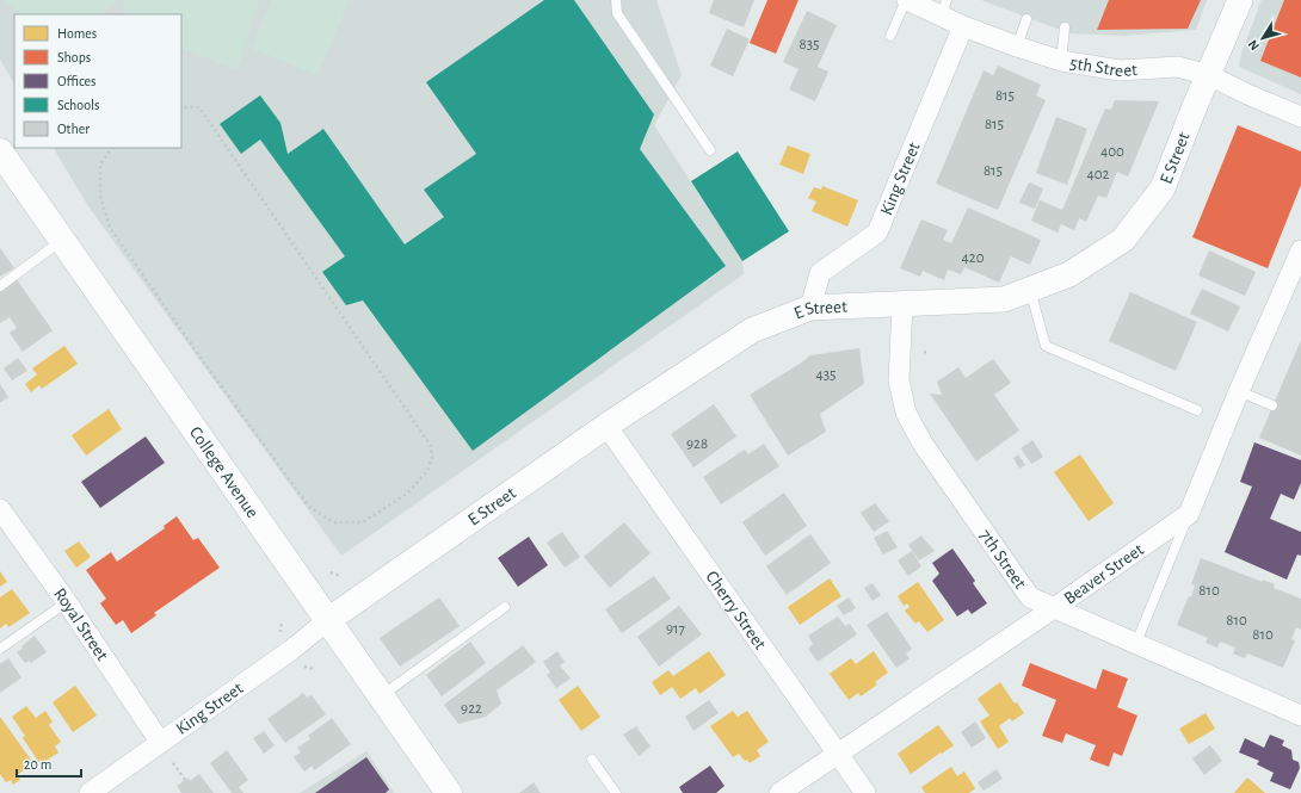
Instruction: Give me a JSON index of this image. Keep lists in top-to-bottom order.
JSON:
{
  "streets": {
    "main road": ["College Avenue"],
    "street": [
      "5th Street",
      "E Street",
      "King Street",
      "7th Street",
      "Beaver Street",
      "Cherry Street",
      "Royal Street"
    ]
  },
  "crossings": [
    ["5th Street", "E Street"],
    ["5th Street", "King Street"],
    ["E Street", "King Street"],
    ["E Street", "College Avenue"],
    ["E Street", "7th Street"],
    ["E Street", "Cherry Street"],
    ["King Street", "College Avenue"],
    ["King Street", "Royal Street"],
    ["7th Street", "Beaver Street"],
    ["Beaver Street", "Cherry Street"]
  ],
  "house_numbers": [
    "835",
    "815",
    "815",
    "400",
    "815",
    "402",
    "420",
    "435",
    "928",
    "810",
    "810",
    "917",
    "810",
    "922"
  ],
  "legend": [
    "Homes",
    "Shops",
    "Offices",
    "Schools",
    "Other"
  ],
  "scale_bar": "20 m",
  "north": "bottom left"
}
